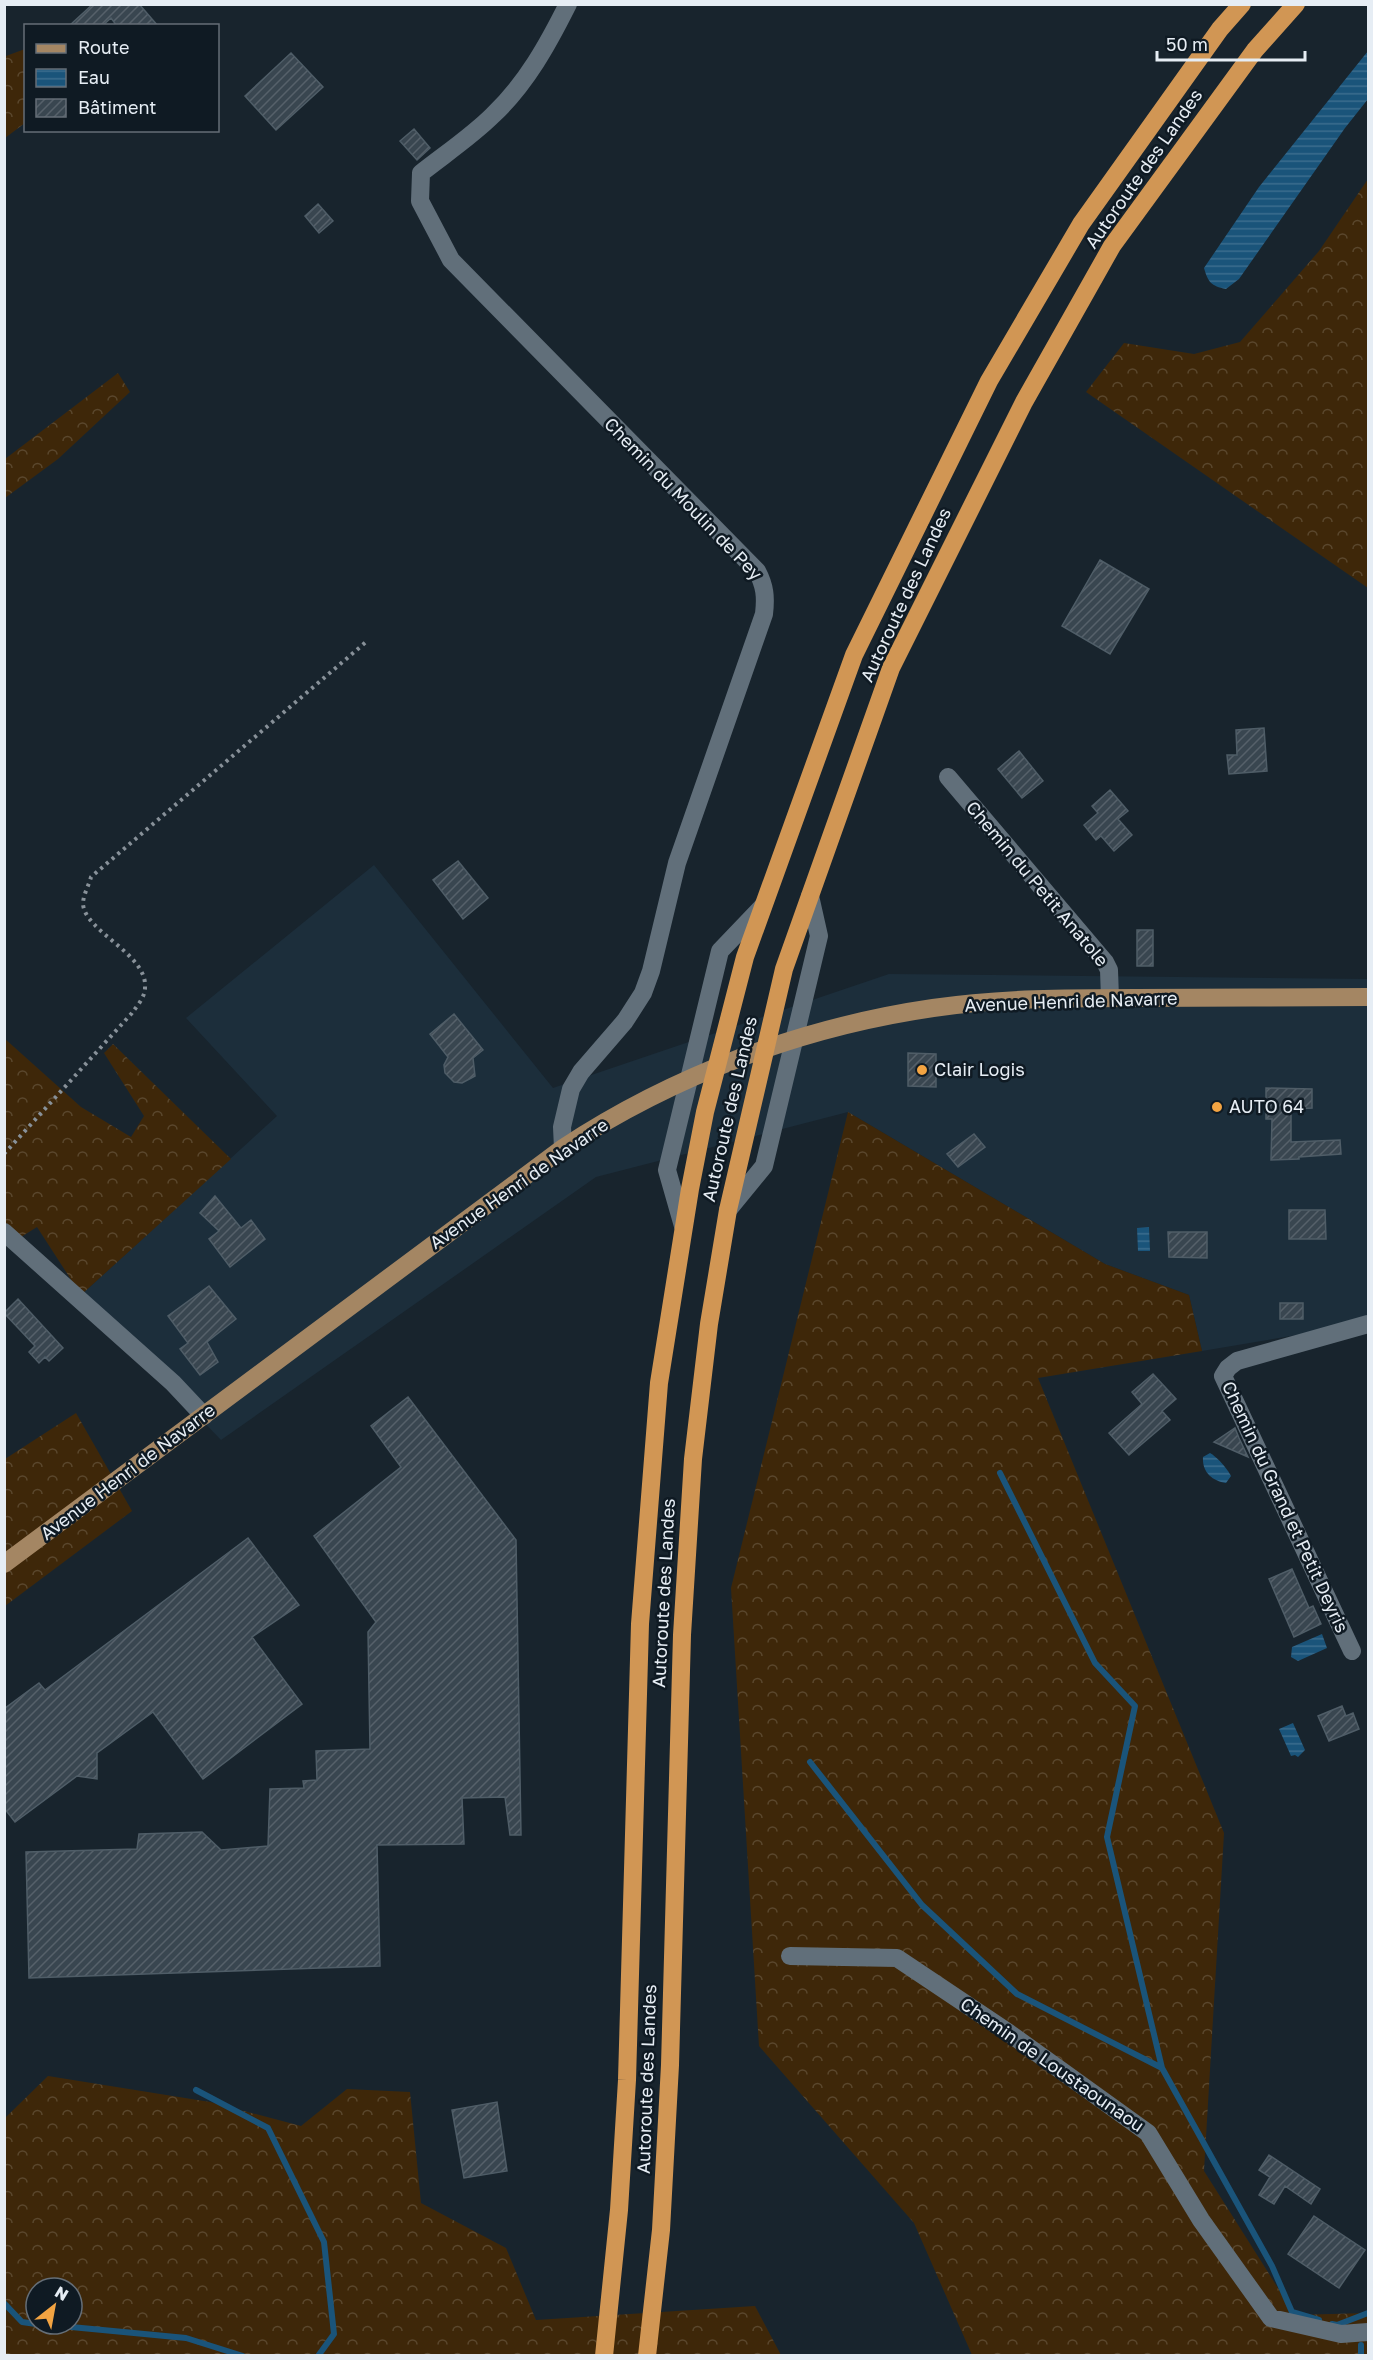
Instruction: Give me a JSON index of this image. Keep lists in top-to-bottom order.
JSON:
{
  "streets": {
    "highway": ["Autoroute des Landes"],
    "main road": ["Avenue Henri de Navarre"],
    "street": [
      "Chemin du Moulin de Pey",
      "Chemin du Petit Anatole",
      "Chemin du Grand et Petit Deyris",
      "Chemin de Loustaounaou"
    ]
  },
  "crossings": [
    ["Chemin du Moulin de Pey", "Avenue Henri de Navarre"],
    ["Chemin du Petit Anatole", "Avenue Henri de Navarre"]
  ],
  "places": ["Clair Logis", "AUTO 64"],
  "legend": ["Route", "Eau", "Bâtiment"],
  "scale_bar": "50 m",
  "north": "top right"
}
